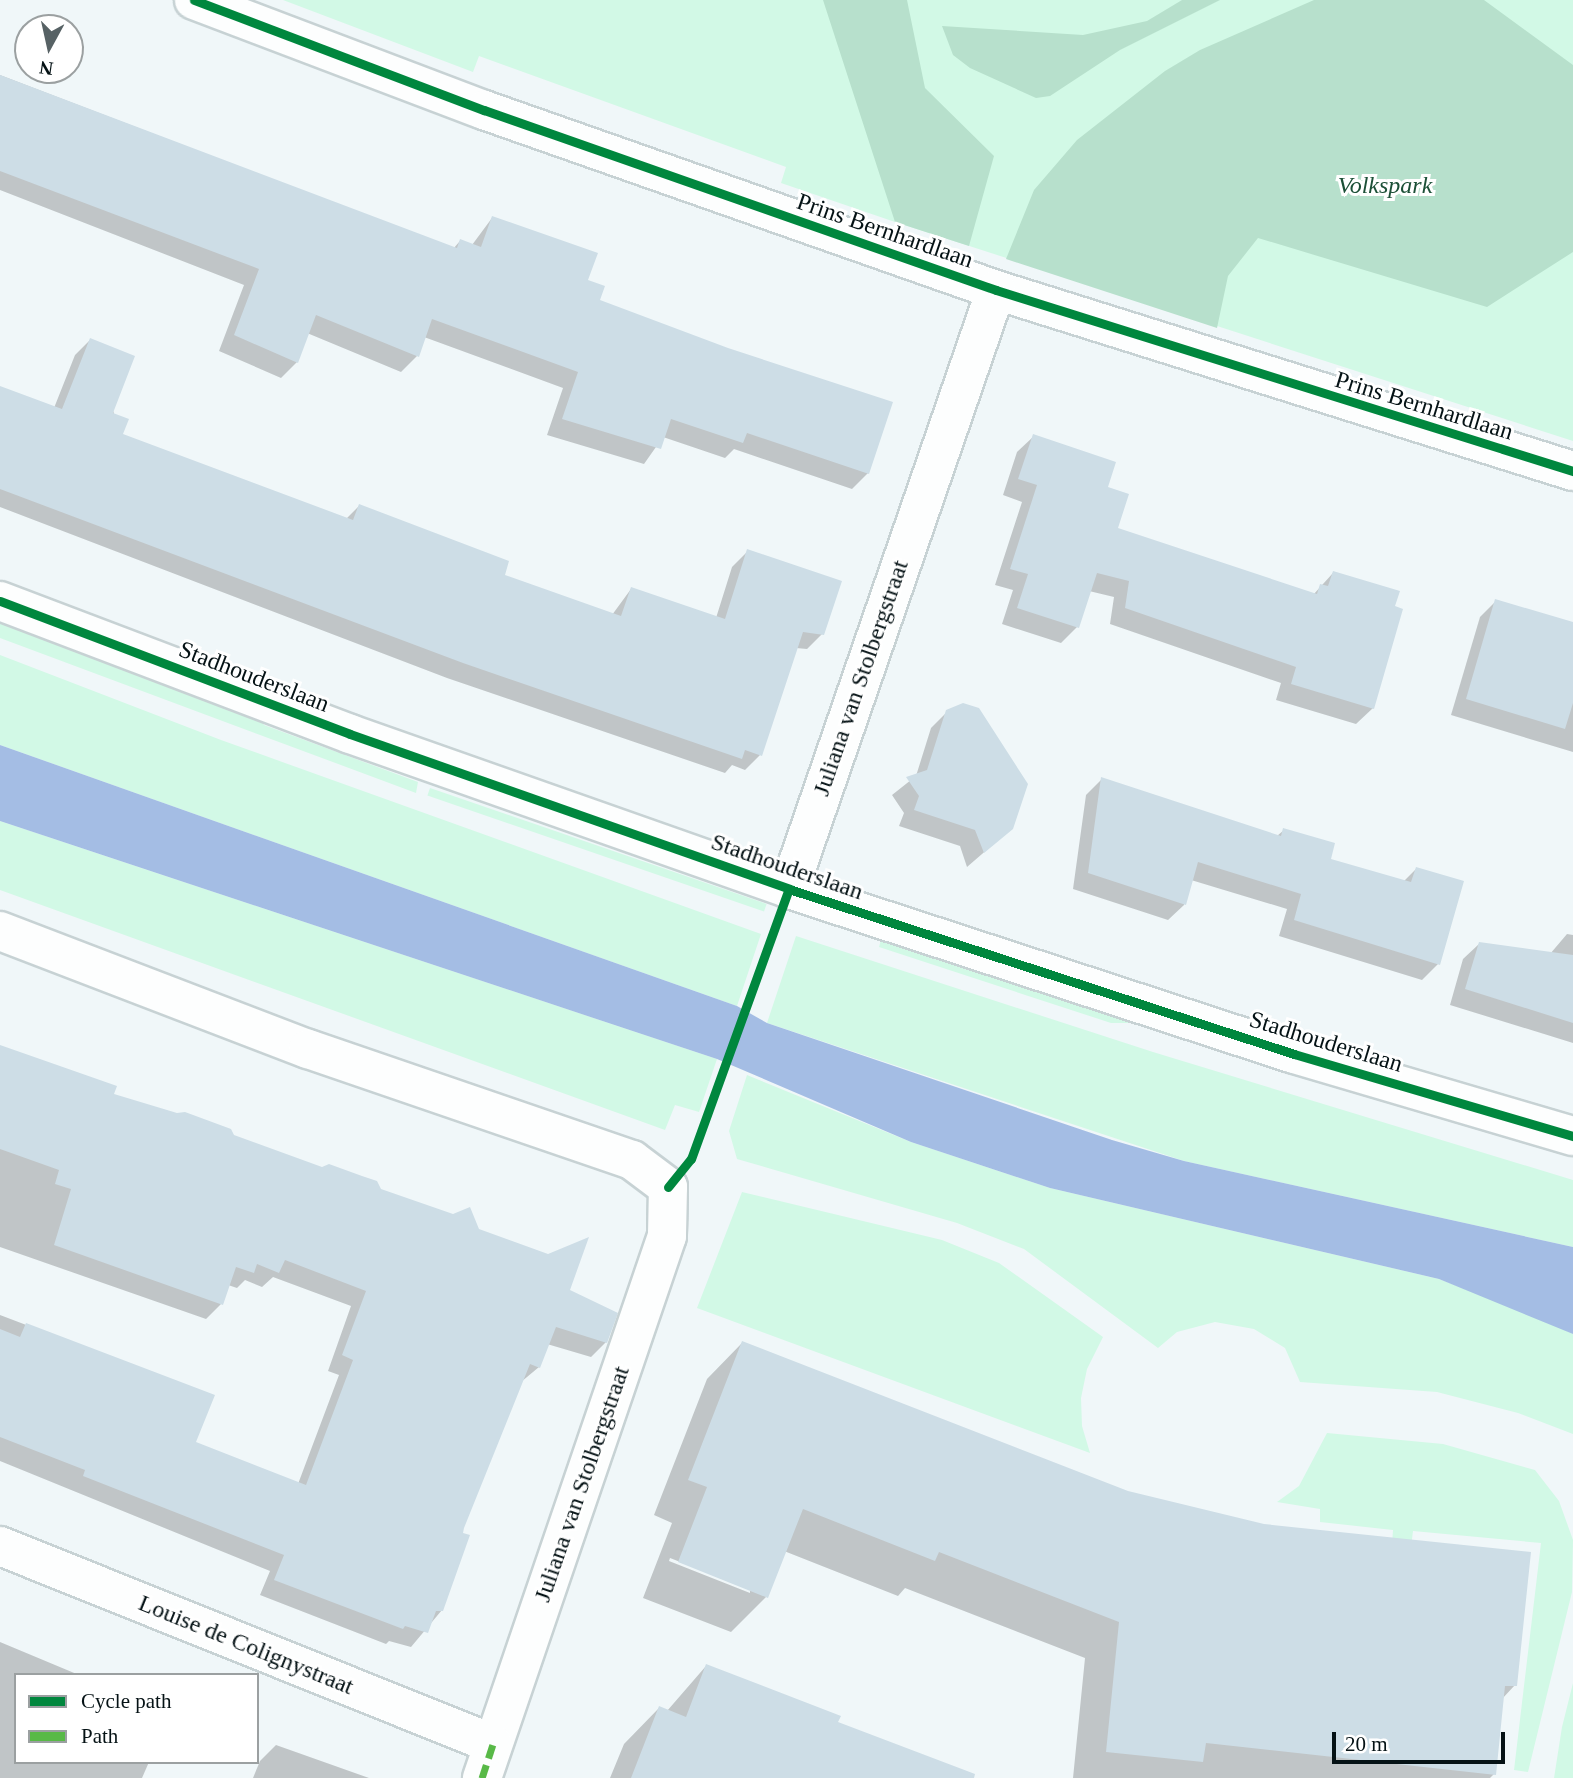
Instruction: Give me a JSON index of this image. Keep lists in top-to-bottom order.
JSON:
{
  "streets": {
    "street": [
      "Prins Bernhardlaan",
      "Stadhouderslaan",
      "Juliana van Stolbergstraat",
      "Louise de Colignystraat"
    ]
  },
  "crossings": [
    ["Prins Bernhardlaan", "Juliana van Stolbergstraat"],
    ["Stadhouderslaan", "Juliana van Stolbergstraat"],
    ["Juliana van Stolbergstraat", "Louise de Colignystraat"]
  ],
  "parks": ["Volkspark"],
  "legend": ["Cycle path", "Path"],
  "scale_bar": "20 m",
  "north": "bottom"
}
